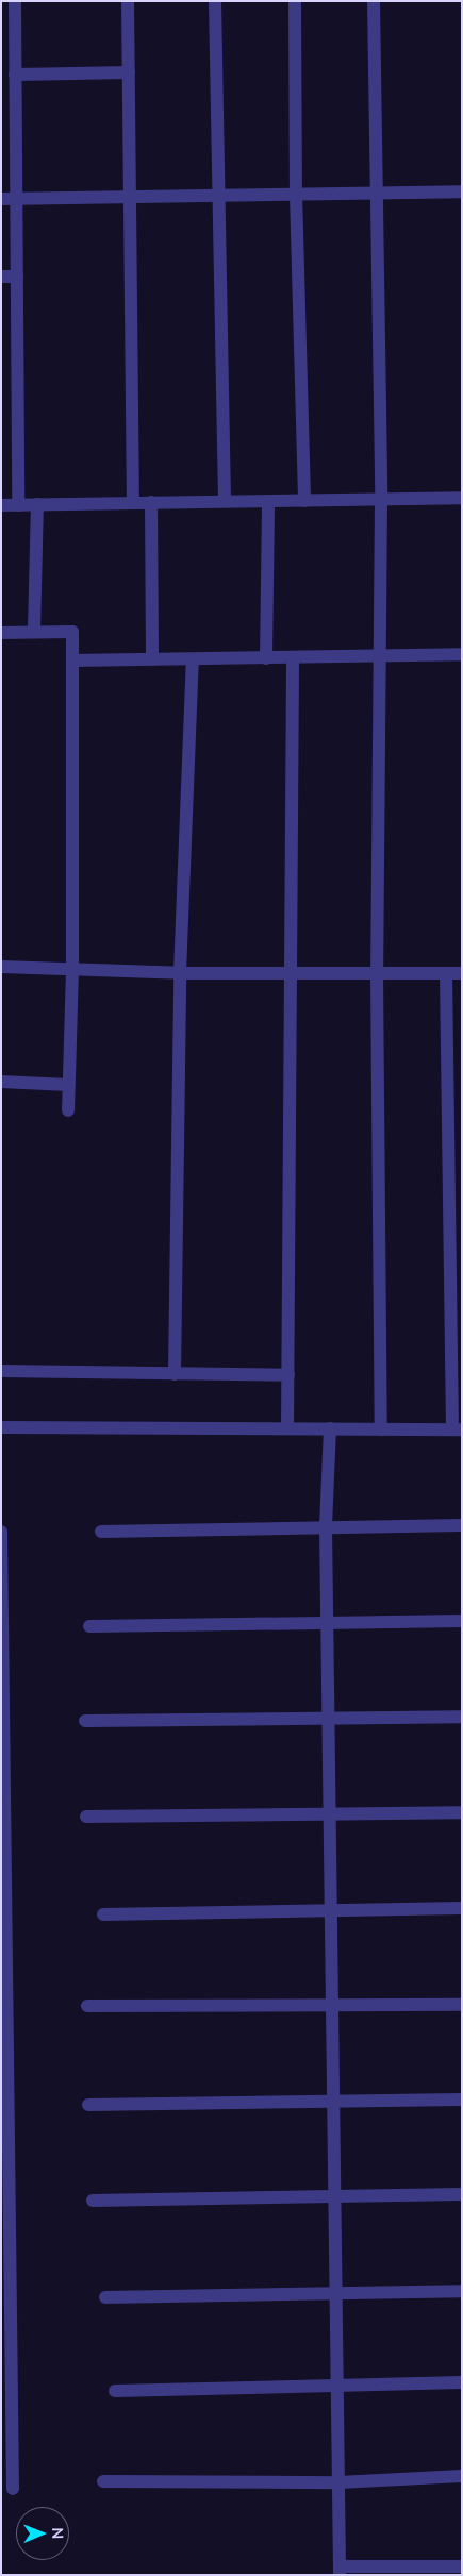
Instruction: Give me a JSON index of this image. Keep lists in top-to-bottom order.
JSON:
{
  "north": "right"
}
